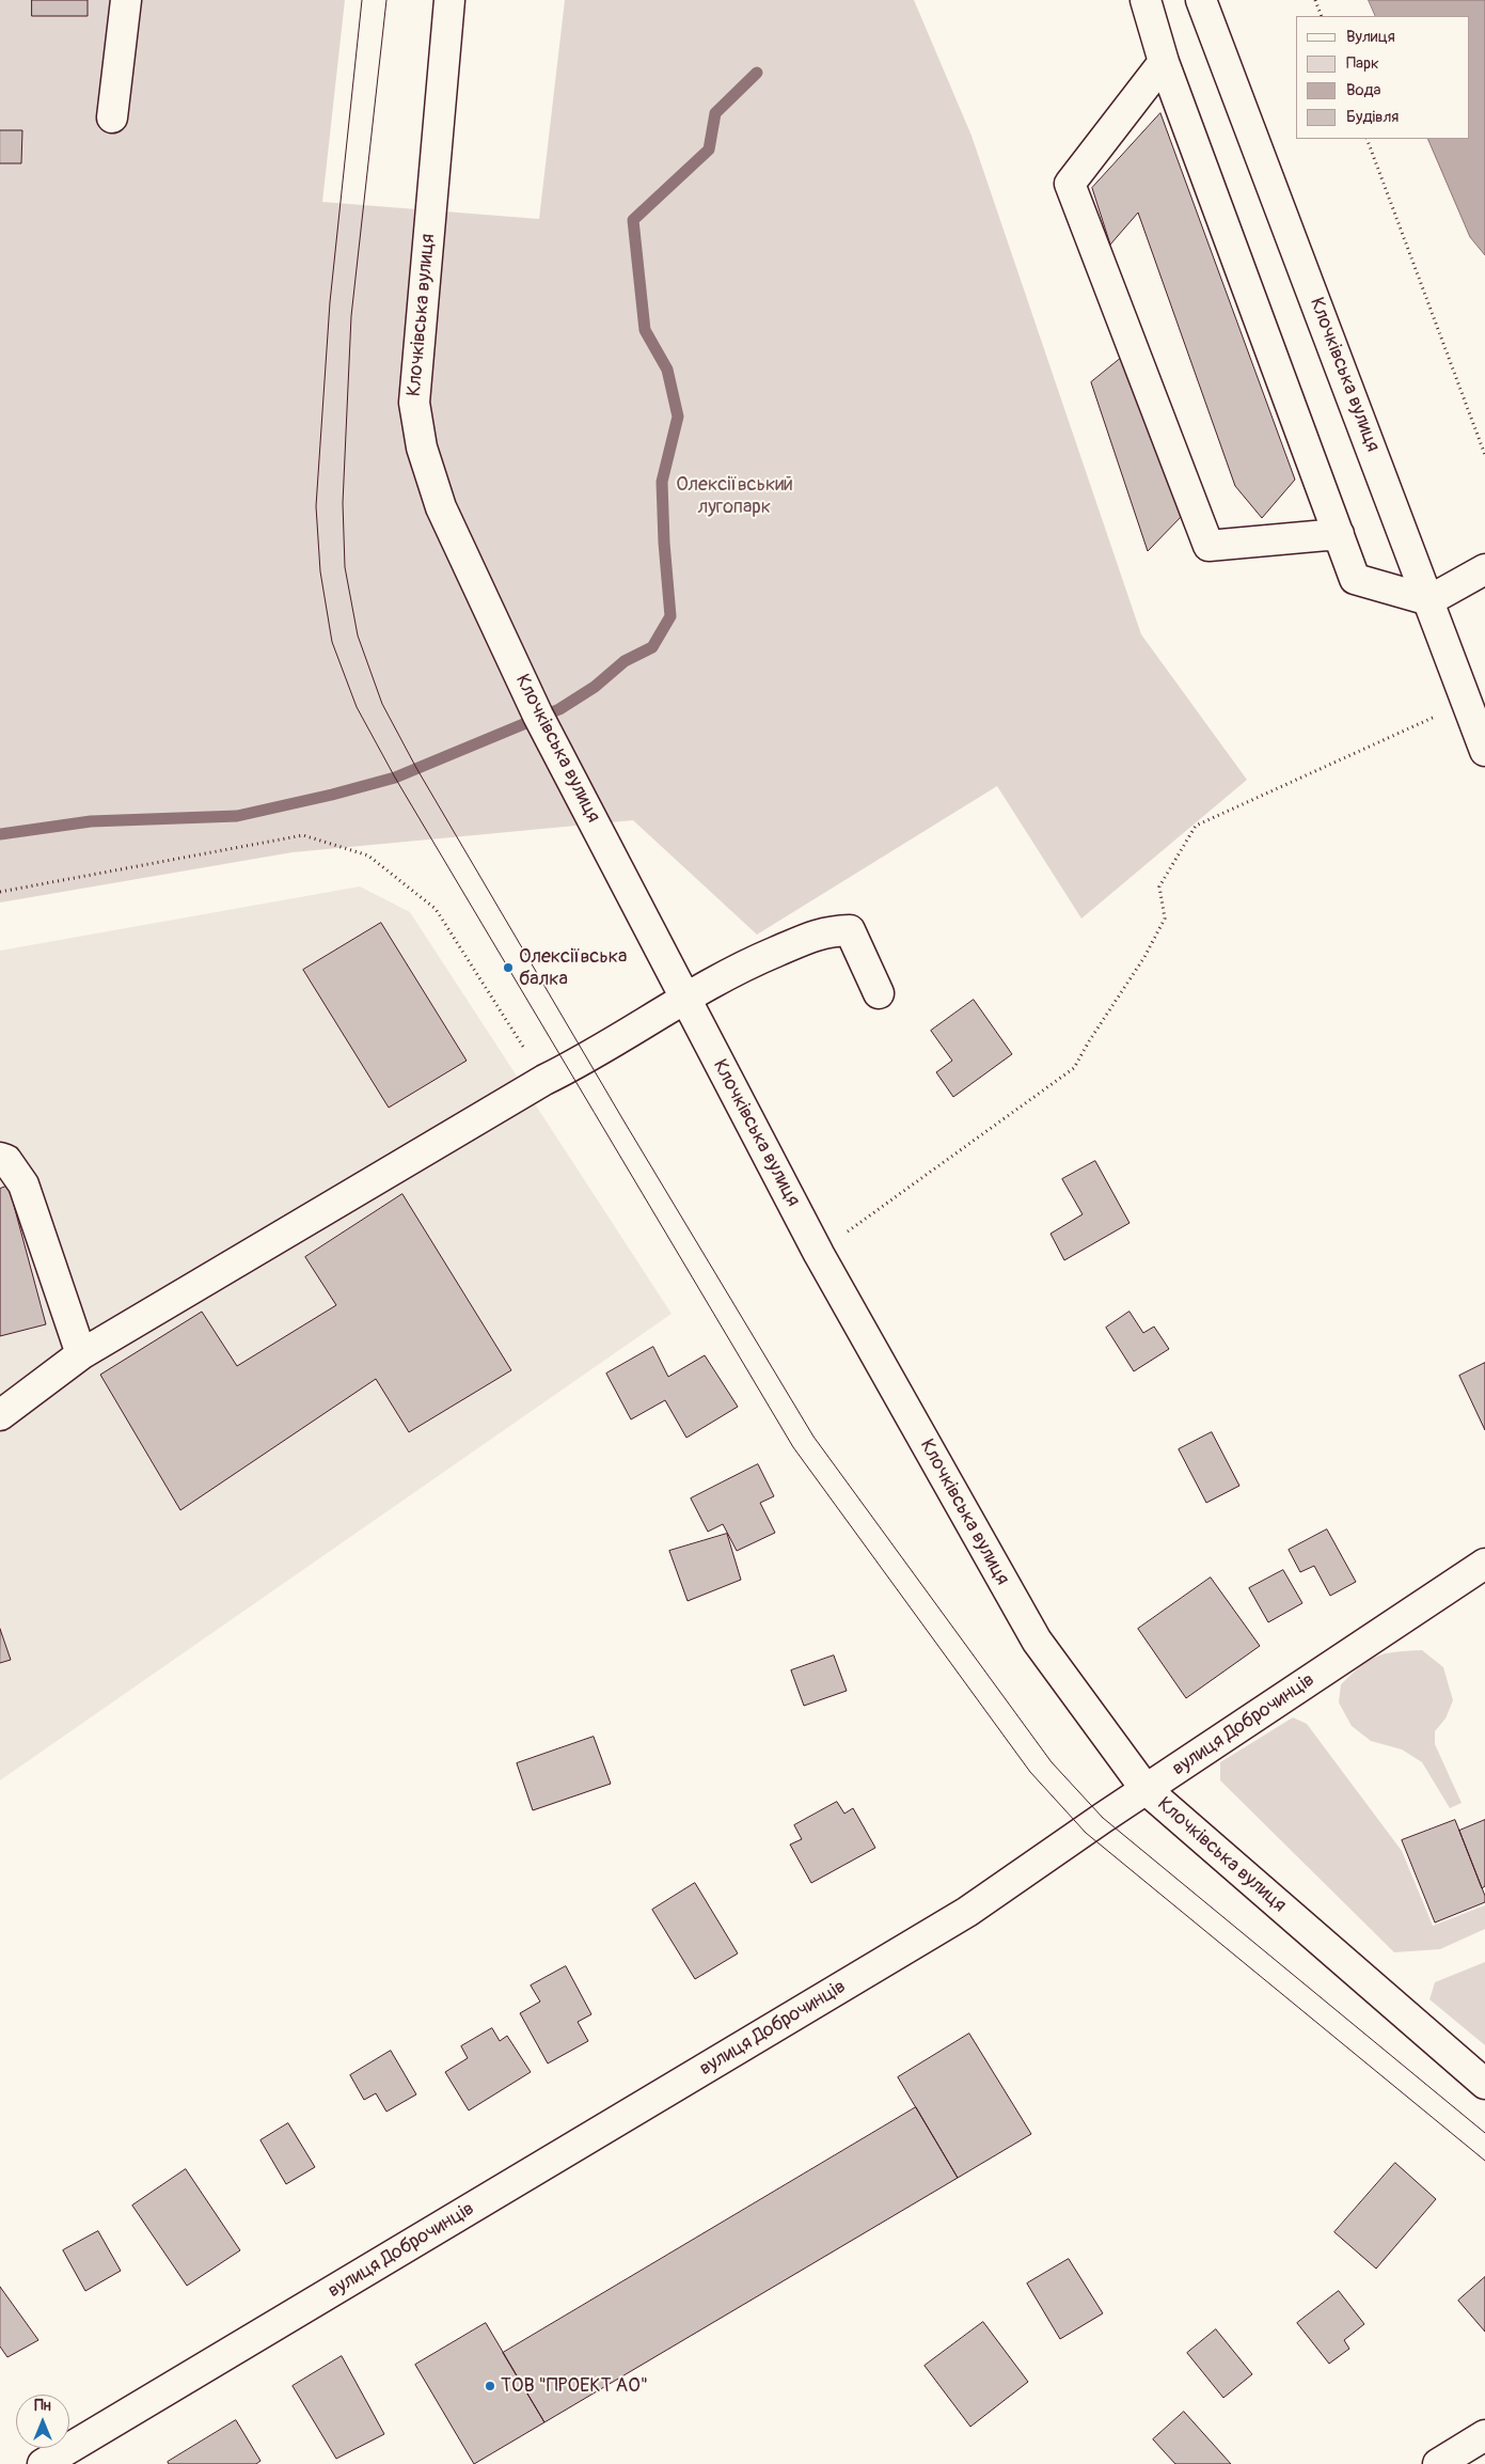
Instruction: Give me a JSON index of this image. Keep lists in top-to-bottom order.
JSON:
{
  "streets": {
    "street": ["Клочківська вулиця", "вулиця Доброчинців"]
  },
  "crossings": [
    ["Клочківська вулиця", "вулиця Доброчинців"]
  ],
  "parks": ["Олексіївський лугопарк"],
  "places": ["Олексіївська балка", "ТОВ \"ПРОЕКТ АО\""],
  "legend": [
    "Вулиця",
    "Парк",
    "Вода",
    "Будівля"
  ],
  "north": "top"
}
